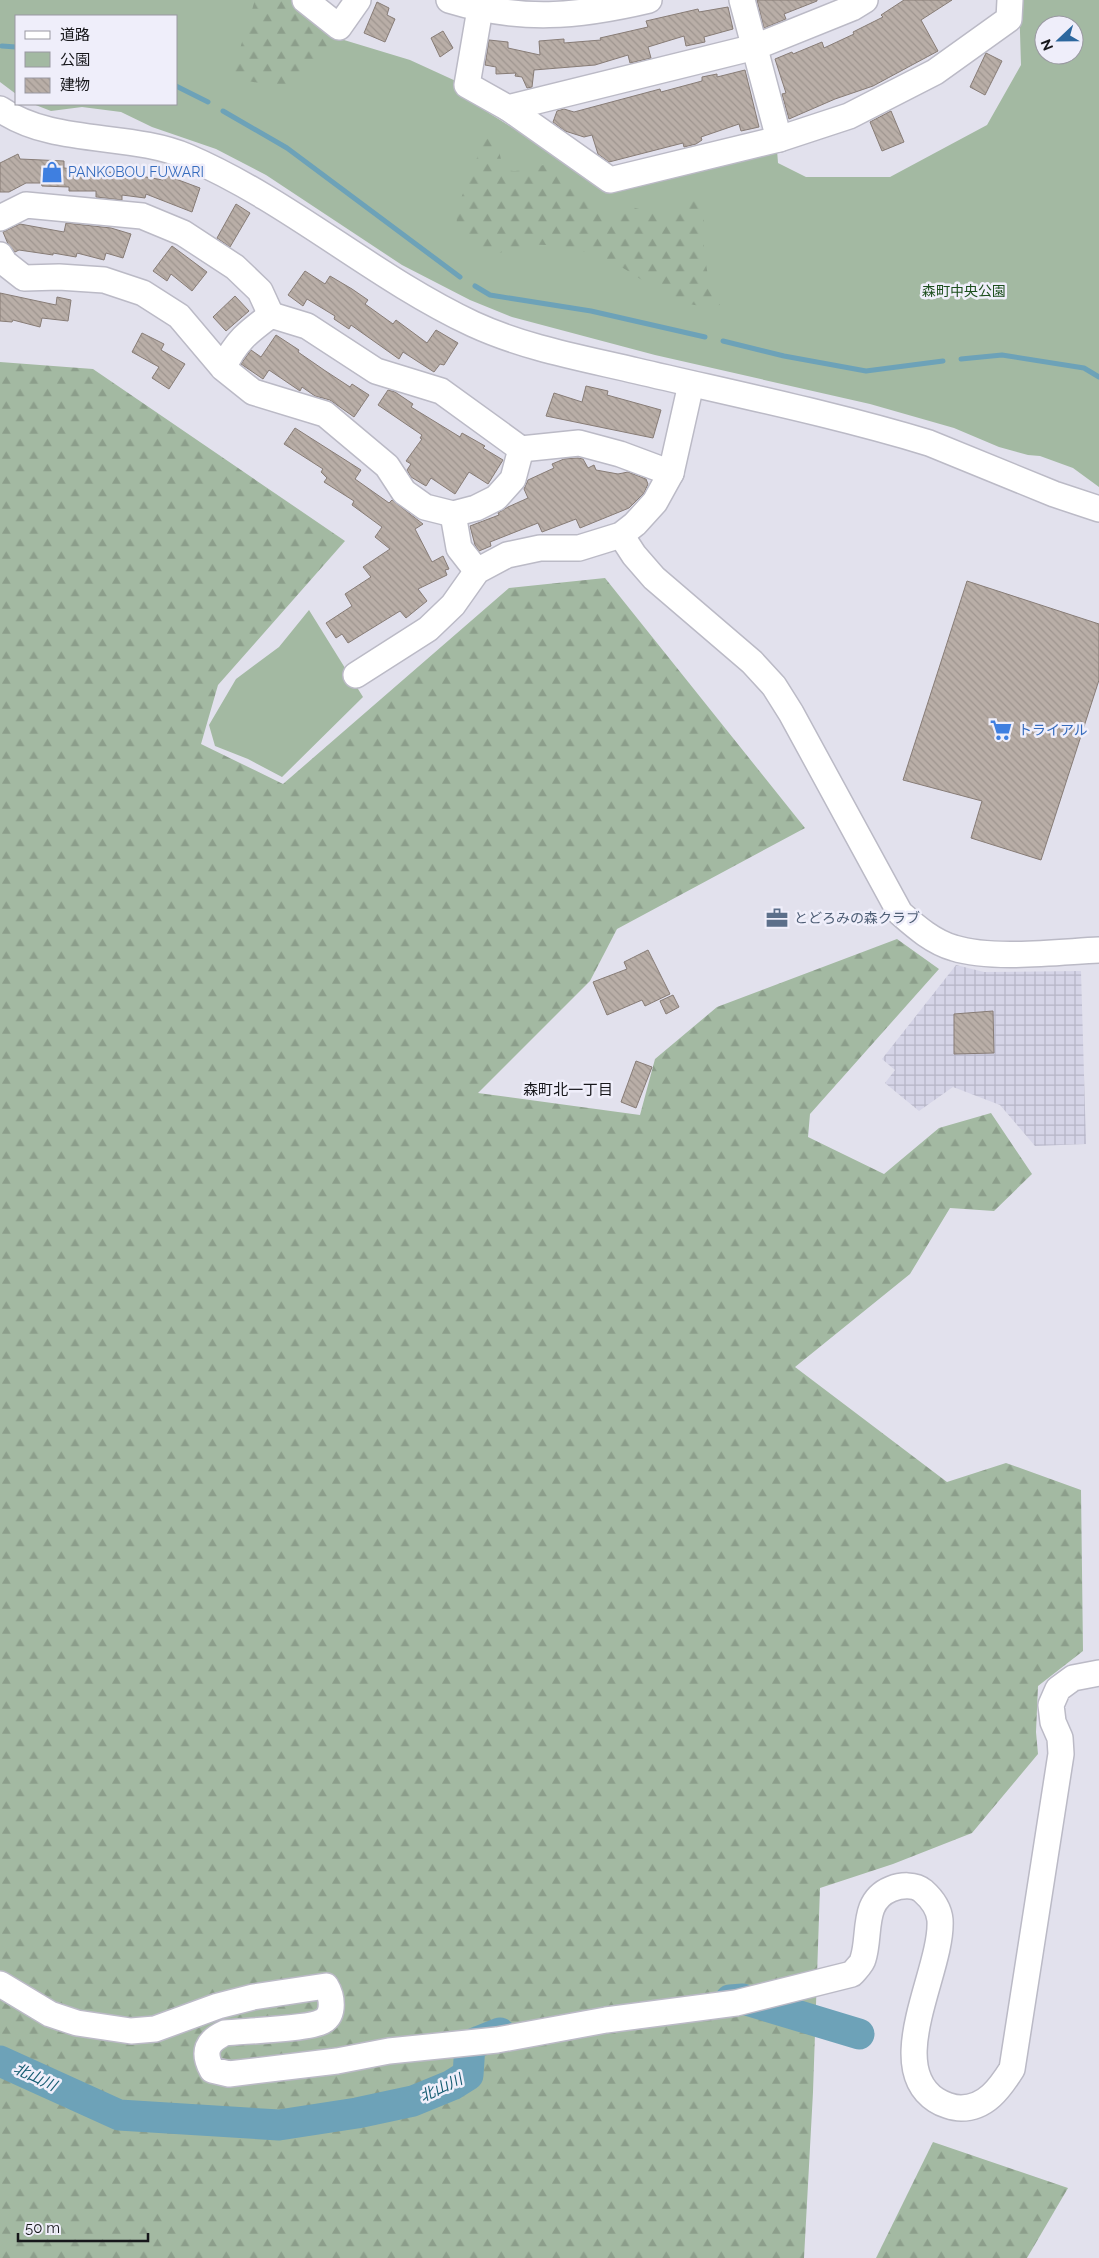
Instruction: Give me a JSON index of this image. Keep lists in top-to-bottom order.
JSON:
{
  "districts": ["森町北一丁目"],
  "water": ["北山川"],
  "parks": ["森町中央公園"],
  "places": {
    "shop": ["PANKOBOU FUWARI"],
    "supermarket": ["トライアル"],
    "office": ["とどろみの森クラブ"]
  },
  "legend": ["道路", "公園", "建物"],
  "scale_bar": "50 m",
  "north": "left"
}
